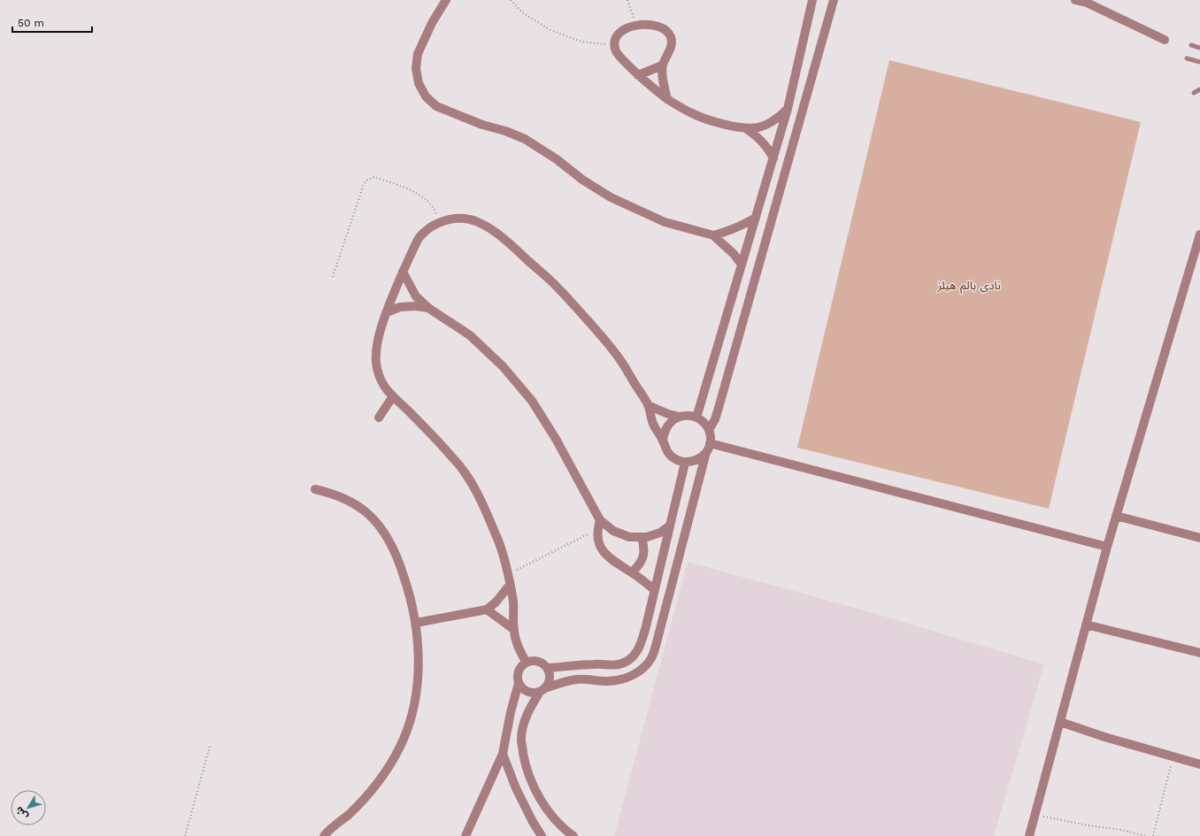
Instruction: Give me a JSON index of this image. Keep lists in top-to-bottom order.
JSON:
{
  "parks": ["نادى بالم هيلز"],
  "scale_bar": "50 m",
  "north": "bottom left"
}
